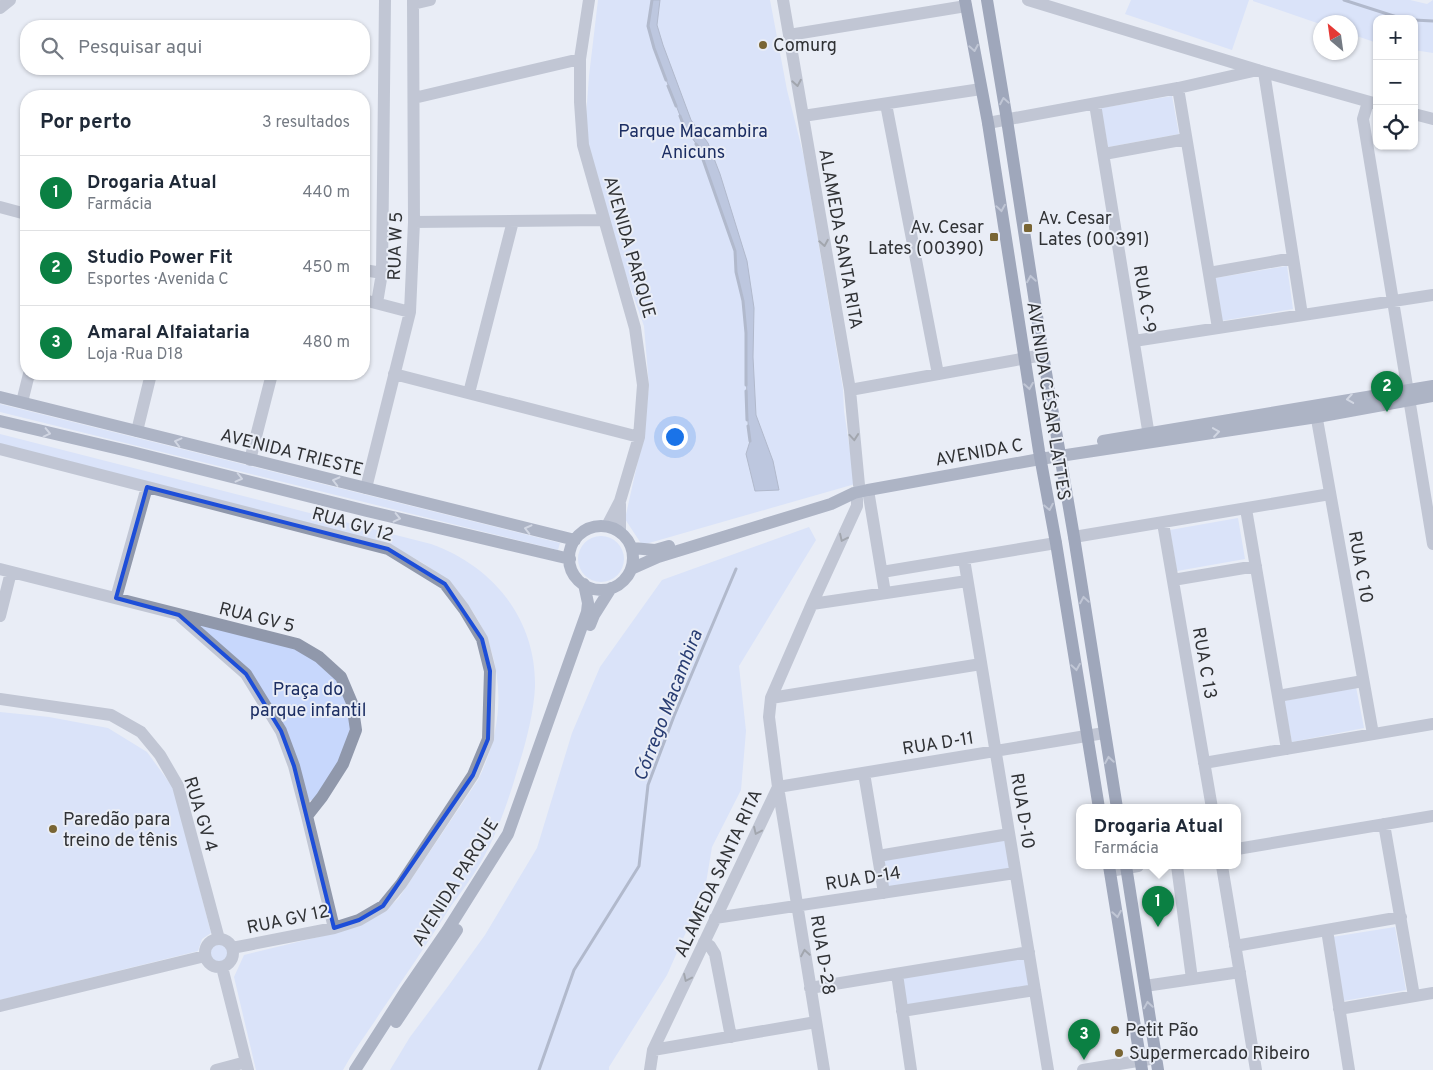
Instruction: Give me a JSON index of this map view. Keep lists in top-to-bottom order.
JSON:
{
  "streets": {
    "main road": ["AVENIDA CÉSAR LATTES"],
    "street": [
      "ALAMEDA SANTA RITA",
      "RUA W 5",
      "AVENIDA PARQUE",
      "RUA C-9",
      "AVENIDA TRIESTE",
      "AVENIDA C",
      "RUA GV 12",
      "RUA C 10",
      "RUA GV 5",
      "RUA C 13",
      "RUA D-11",
      "RUA D-10",
      "RUA GV 4",
      "RUA D-14",
      "RUA D-28"
    ]
  },
  "crossings": [
    ["ALAMEDA SANTA RITA", "AVENIDA C"],
    ["ALAMEDA SANTA RITA", "RUA D-11"],
    ["ALAMEDA SANTA RITA", "RUA D-14"],
    ["ALAMEDA SANTA RITA", "RUA D-28"],
    ["RUA W 5", "AVENIDA TRIESTE"],
    ["AVENIDA PARQUE", "AVENIDA TRIESTE"],
    ["AVENIDA PARQUE", "AVENIDA C"],
    ["RUA C-9", "AVENIDA C"],
    ["AVENIDA CÉSAR LATTES", "AVENIDA C"],
    ["AVENIDA CÉSAR LATTES", "RUA D-11"],
    ["AVENIDA TRIESTE", "AVENIDA C"],
    ["AVENIDA C", "RUA C 10"],
    ["RUA GV 12", "RUA GV 5"],
    ["RUA GV 12", "RUA GV 4"],
    ["RUA D-11", "RUA D-10"],
    ["RUA D-11", "RUA D-28"],
    ["RUA D-10", "RUA D-14"],
    ["RUA D-14", "RUA D-28"]
  ],
  "water": ["Córrego Macambira"],
  "parks": ["Parque Macambira Anicuns", "Praça do parque infantil"],
  "places": {
    "other": [
      "Comurg",
      "Paredão para treino de tênis",
      "Petit Pão",
      "Supermercado Ribeiro"
    ],
    "transit": ["Av. Cesar Lates (00391)", "Av. Cesar Lates (00390)"]
  },
  "north": "top left",
  "page": {
    "map_buttons": ["+", "−"],
    "search": "Pesquisar aqui",
    "heading": ["Por perto", "3 resultados"],
    "list": [
      {
        "mark": "1",
        "name": "Drogaria Atual",
        "note": "Farmácia",
        "value": "440 m"
      },
      {
        "mark": "2",
        "name": "Studio Power Fit",
        "note": "Esportes · Avenida C",
        "value": "450 m"
      },
      {
        "mark": "3",
        "name": "Amaral Alfaiataria",
        "note": "Loja · Rua D18",
        "value": "480 m"
      }
    ],
    "pins": ["2", "1", "3"],
    "popup": ["Drogaria Atual", "Farmácia"]
  }
}
